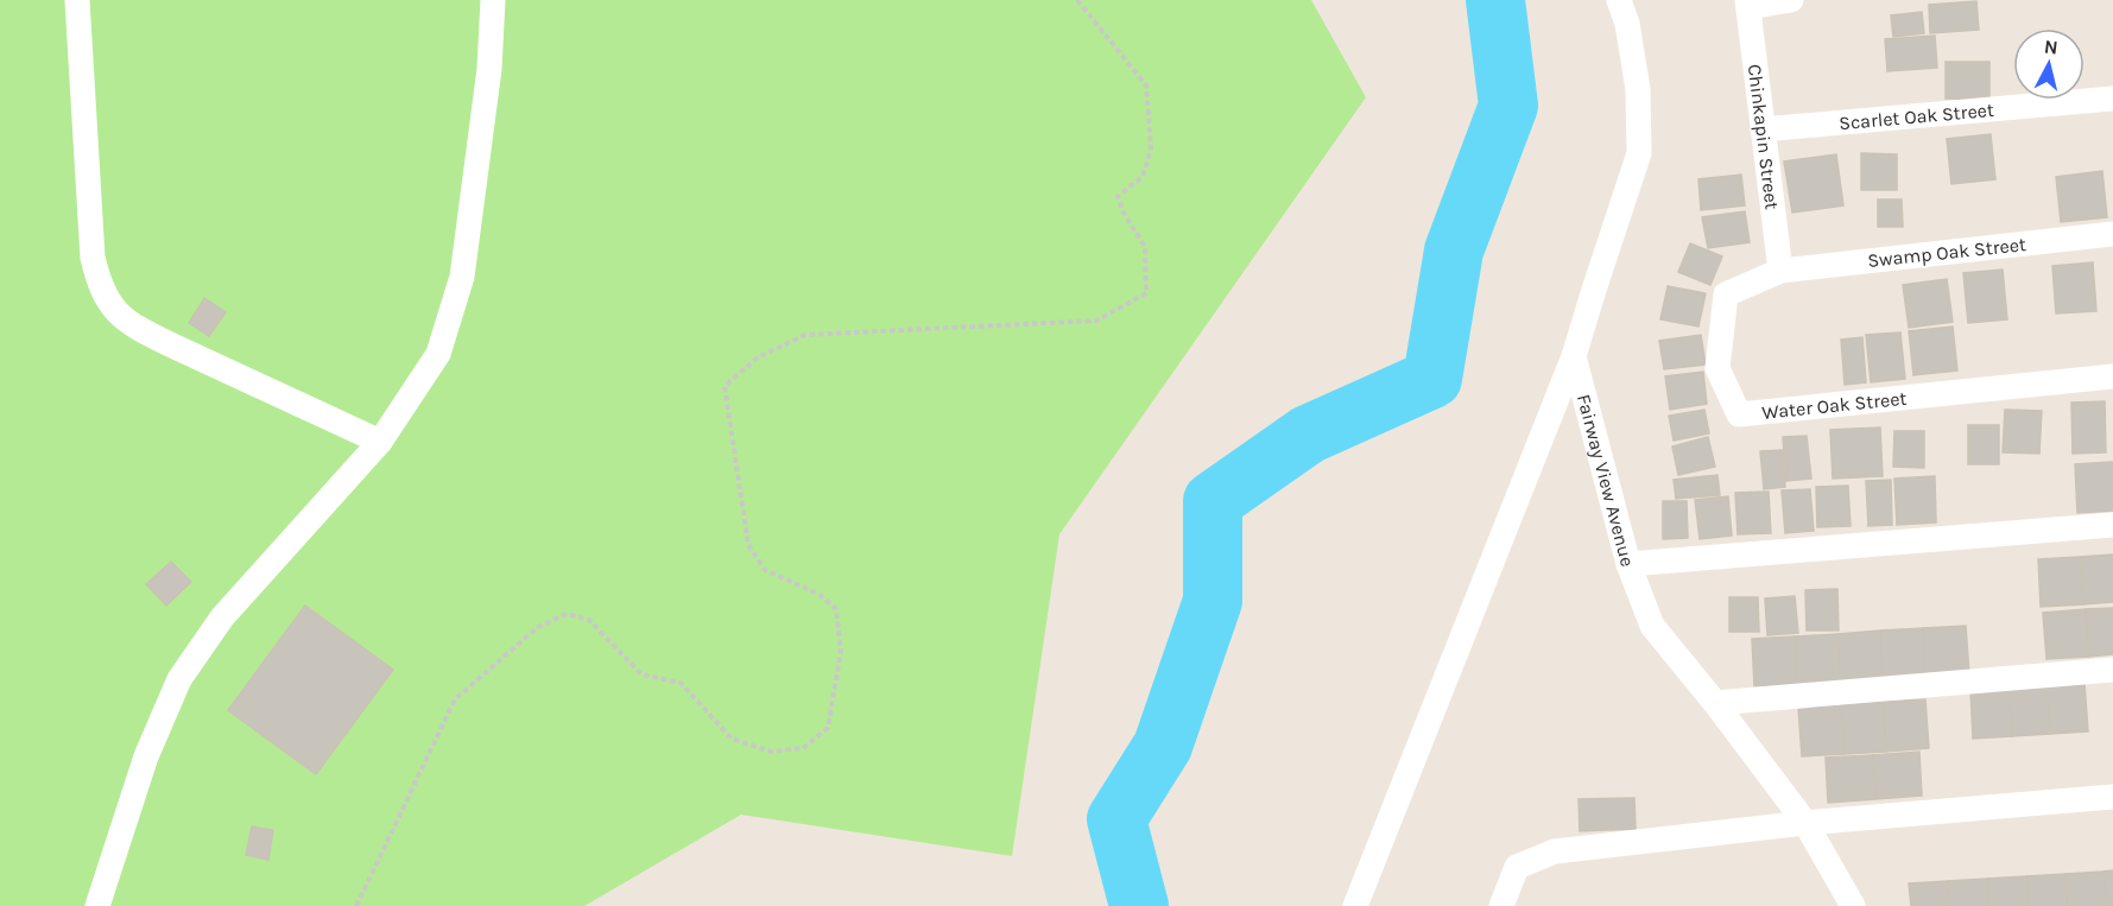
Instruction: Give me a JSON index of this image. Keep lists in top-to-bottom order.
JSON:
{
  "streets": {
    "street": [
      "Scarlet Oak Street",
      "Chinkapin Street",
      "Swamp Oak Street",
      "Water Oak Street",
      "Fairway View Avenue"
    ]
  },
  "crossings": [
    ["Scarlet Oak Street", "Chinkapin Street"],
    ["Chinkapin Street", "Swamp Oak Street"],
    ["Chinkapin Street", "Water Oak Street"],
    ["Swamp Oak Street", "Water Oak Street"]
  ],
  "north": "top"
}
